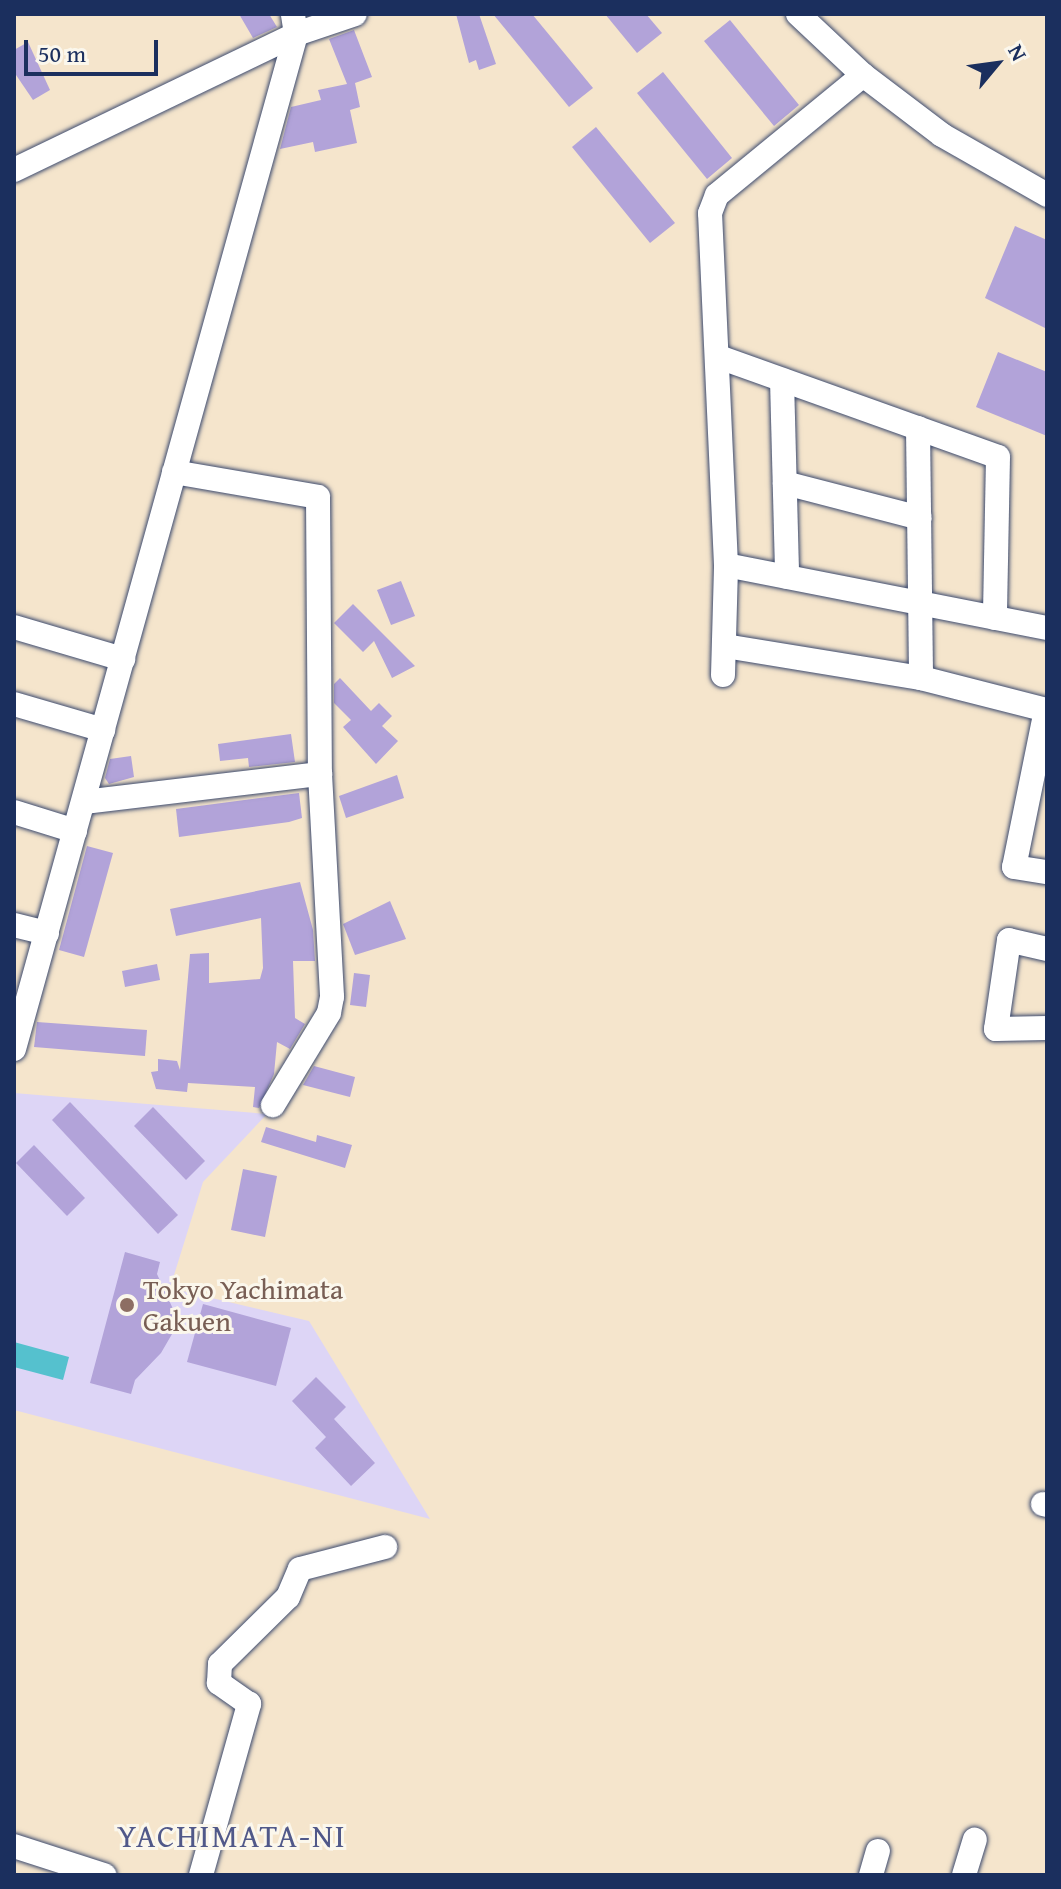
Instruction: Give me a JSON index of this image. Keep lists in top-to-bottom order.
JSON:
{
  "districts": ["YACHIMATA-NI"],
  "places": ["Tokyo Yachimata Gakuen"],
  "scale_bar": "50 m",
  "north": "top right"
}
